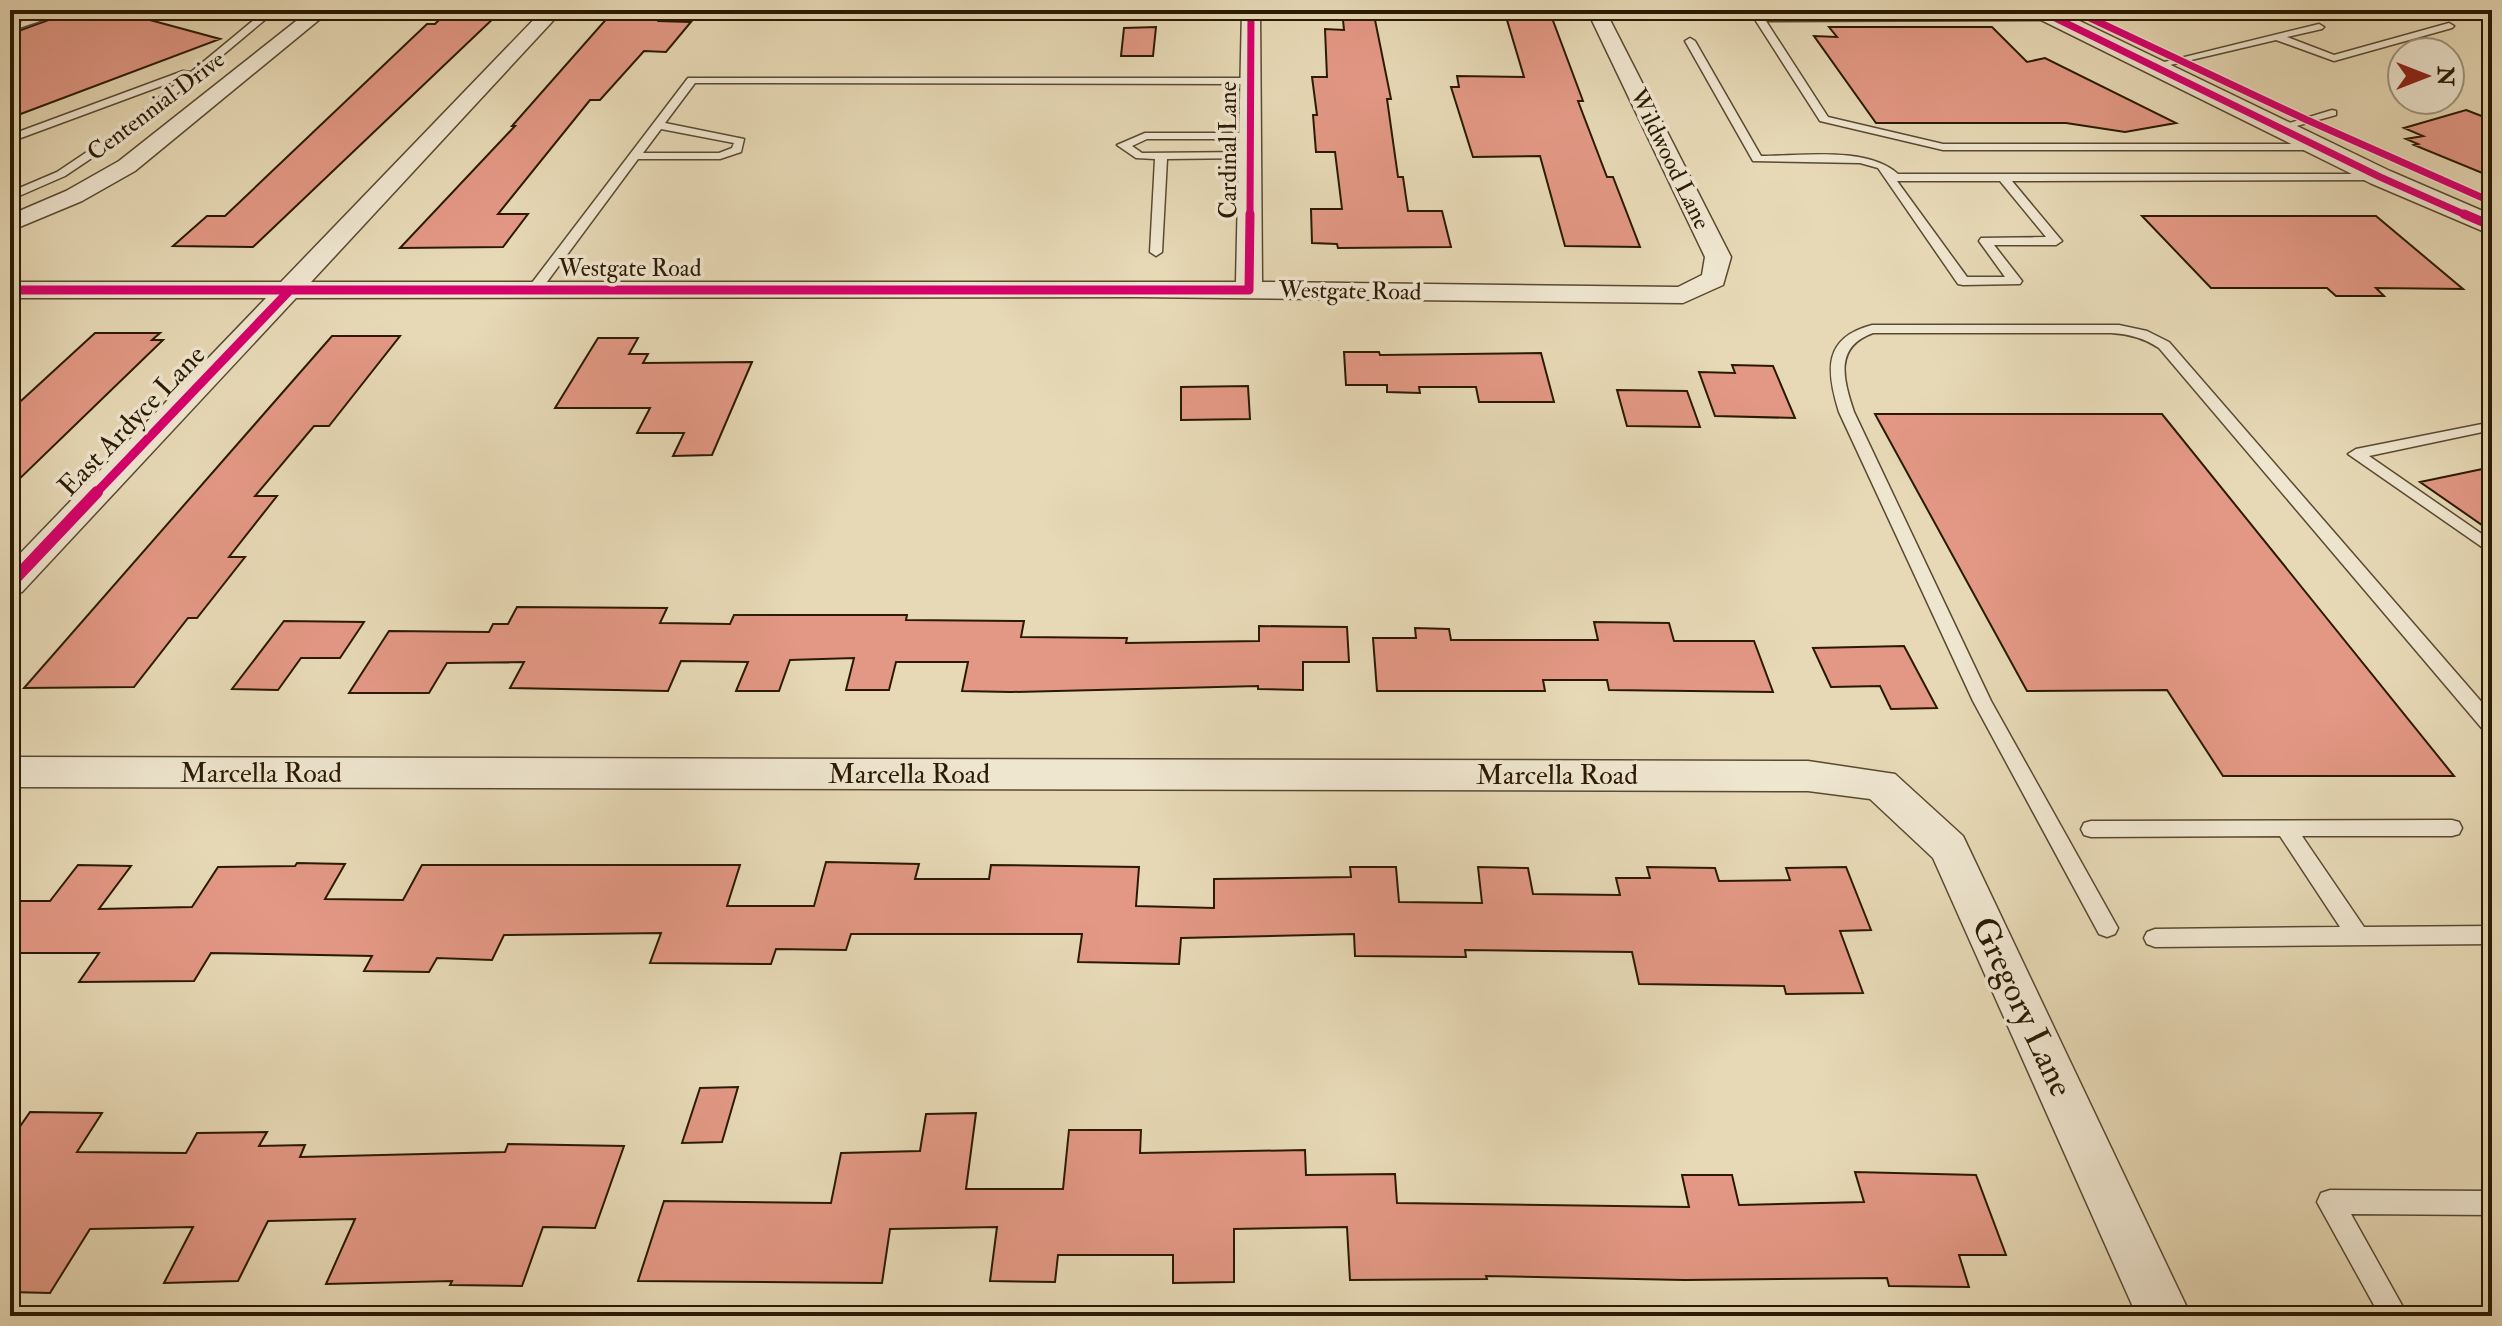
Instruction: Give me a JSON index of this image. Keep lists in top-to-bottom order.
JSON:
{
  "streets": {
    "street": [
      "Centennial Drive",
      "Cardinal Lane",
      "Wildwood Lane",
      "Westgate Road",
      "East Ardyce Lane",
      "Marcella Road",
      "Gregory Lane"
    ]
  },
  "crossings": [
    ["Cardinal Lane", "Westgate Road"],
    ["Wildwood Lane", "Westgate Road"],
    ["Westgate Road", "East Ardyce Lane"],
    ["Marcella Road", "Gregory Lane"]
  ],
  "north": "right"
}
